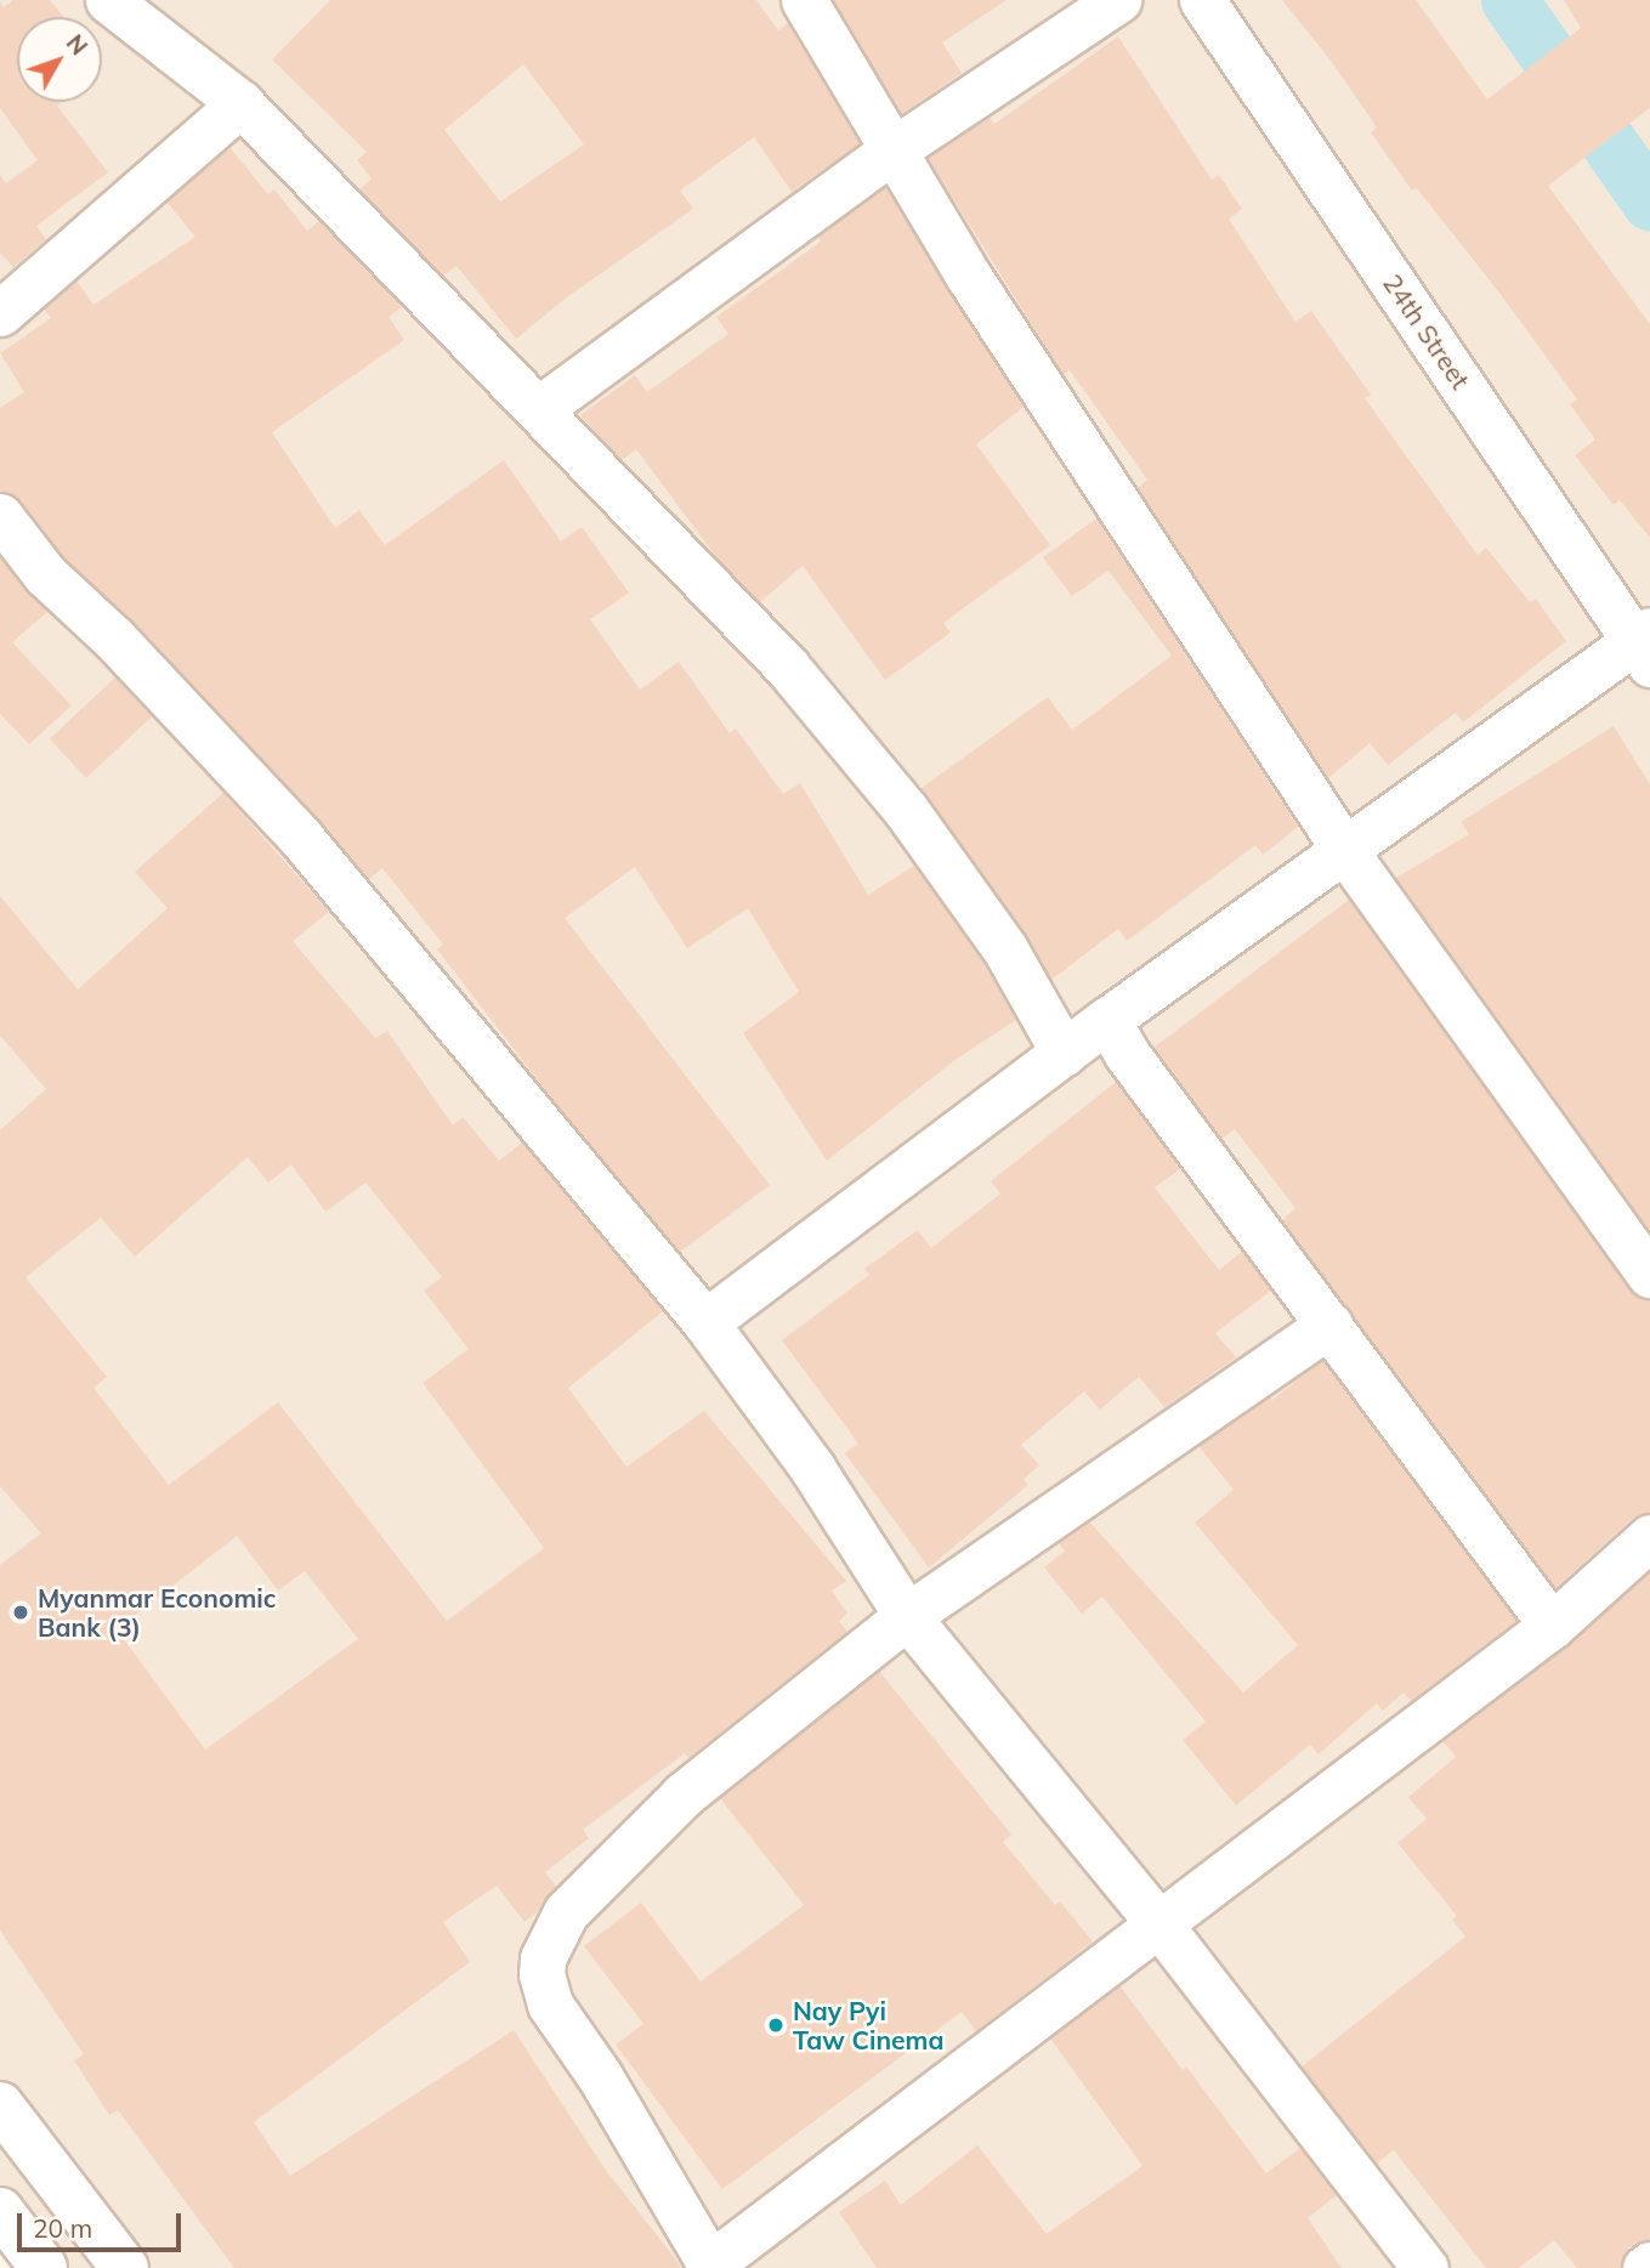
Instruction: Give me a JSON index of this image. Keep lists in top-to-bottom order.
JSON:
{
  "streets": {
    "street": ["24th Street"]
  },
  "places": ["Myanmar Economic Bank (3)", "Nay Pyi Taw Cinema"],
  "scale_bar": "20 m",
  "north": "top right"
}
